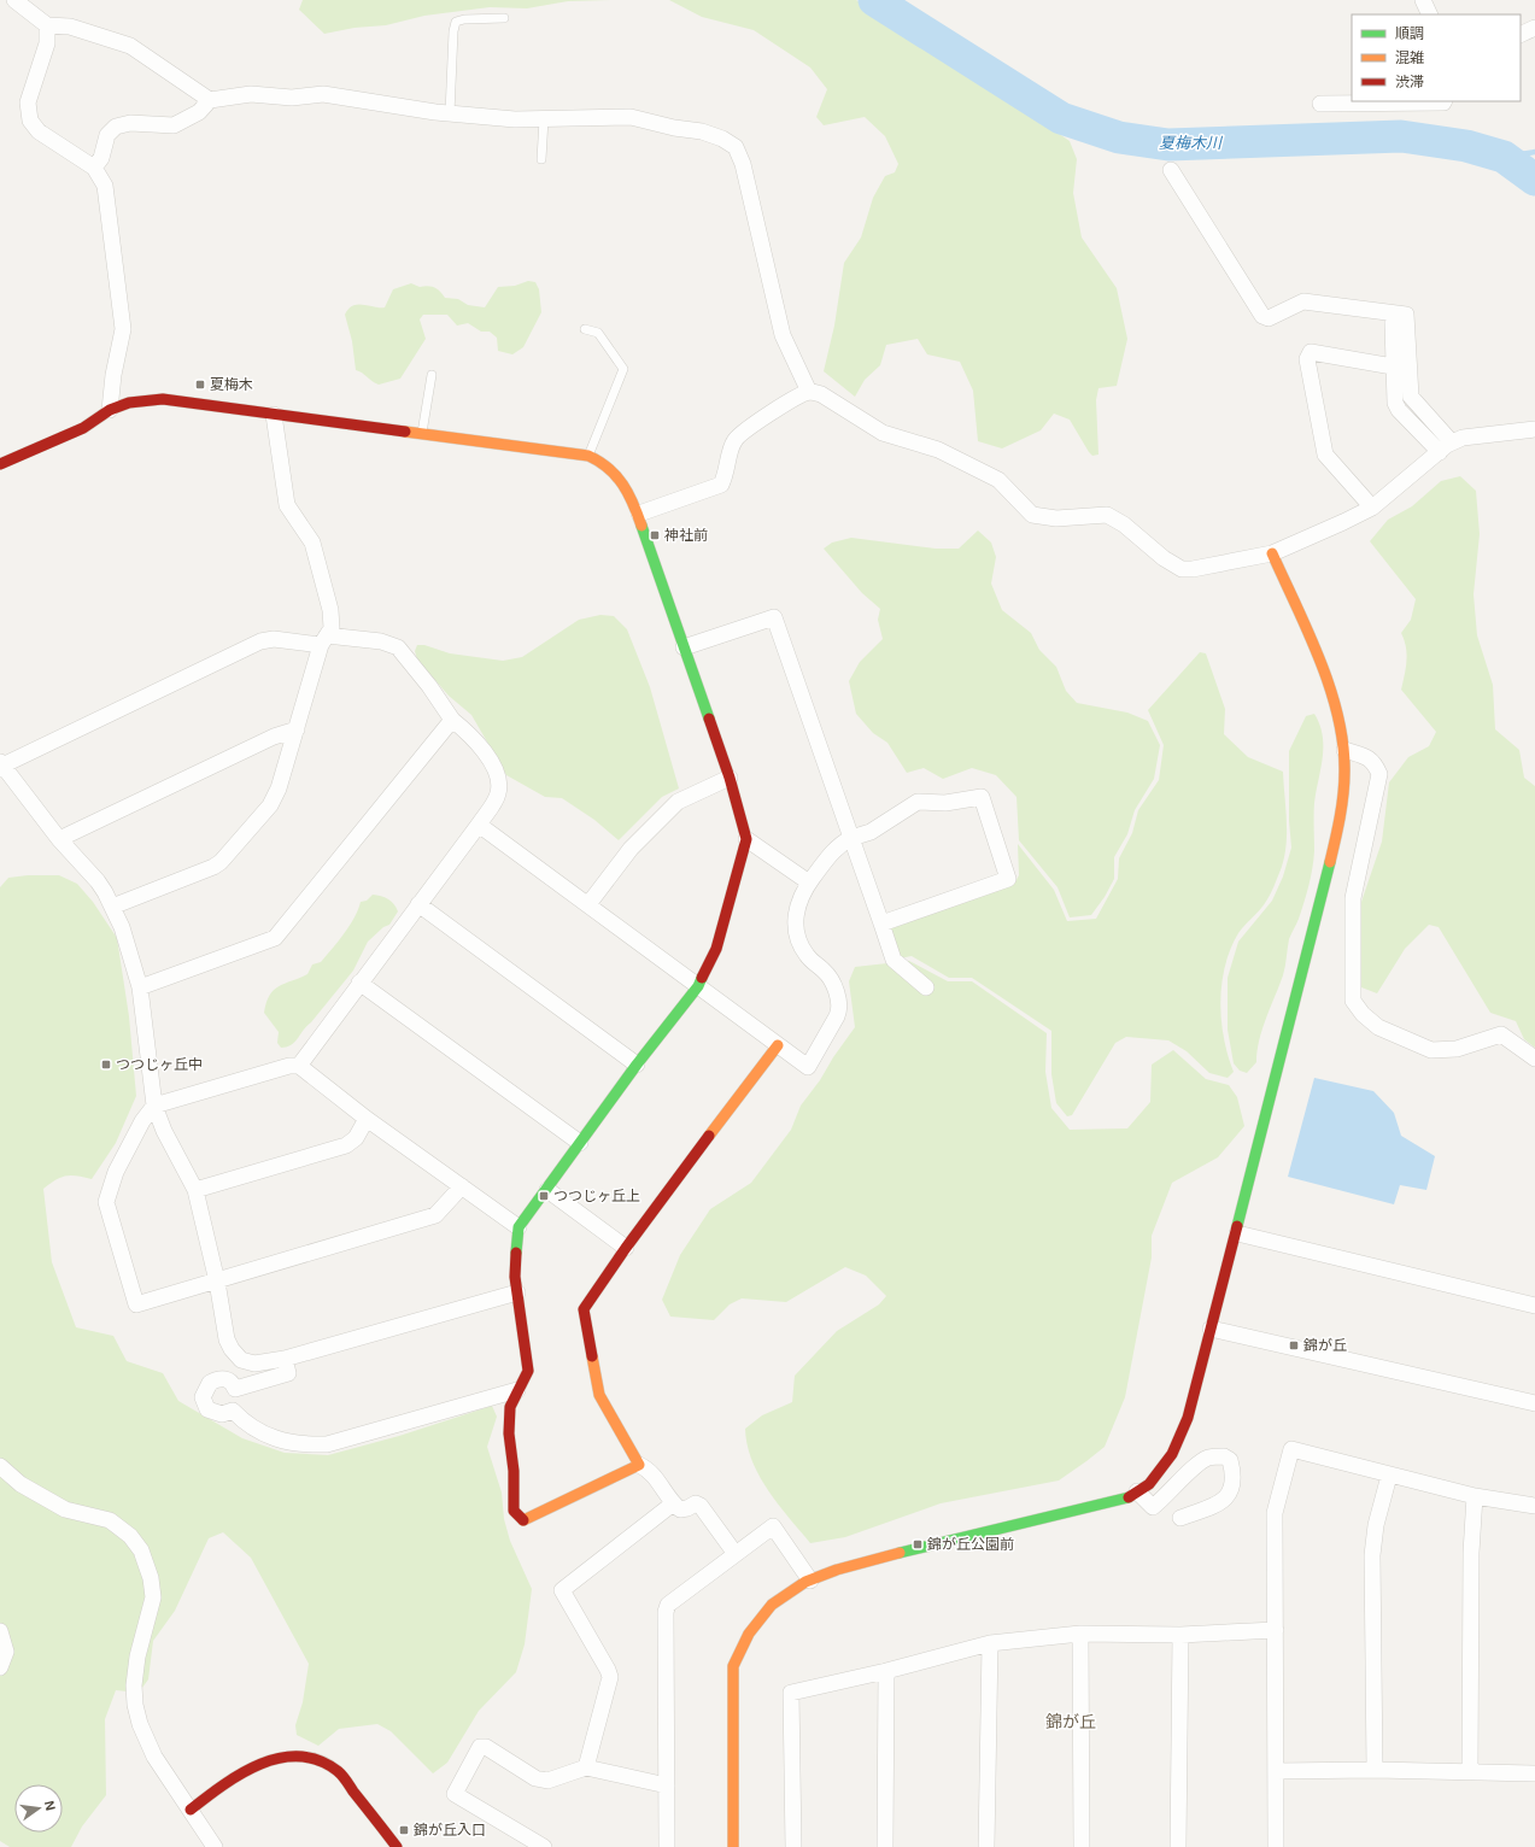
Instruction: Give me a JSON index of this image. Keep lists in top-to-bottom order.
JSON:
{
  "districts": ["錦が丘"],
  "water": ["夏梅木川"],
  "places": {
    "transit": [
      "夏梅木",
      "神社前",
      "つつじヶ丘中",
      "つつじヶ丘上",
      "錦が丘",
      "錦が丘公園前",
      "錦が丘入口"
    ]
  },
  "legend": ["順調", "混雑", "渋滞"],
  "north": "right"
}
